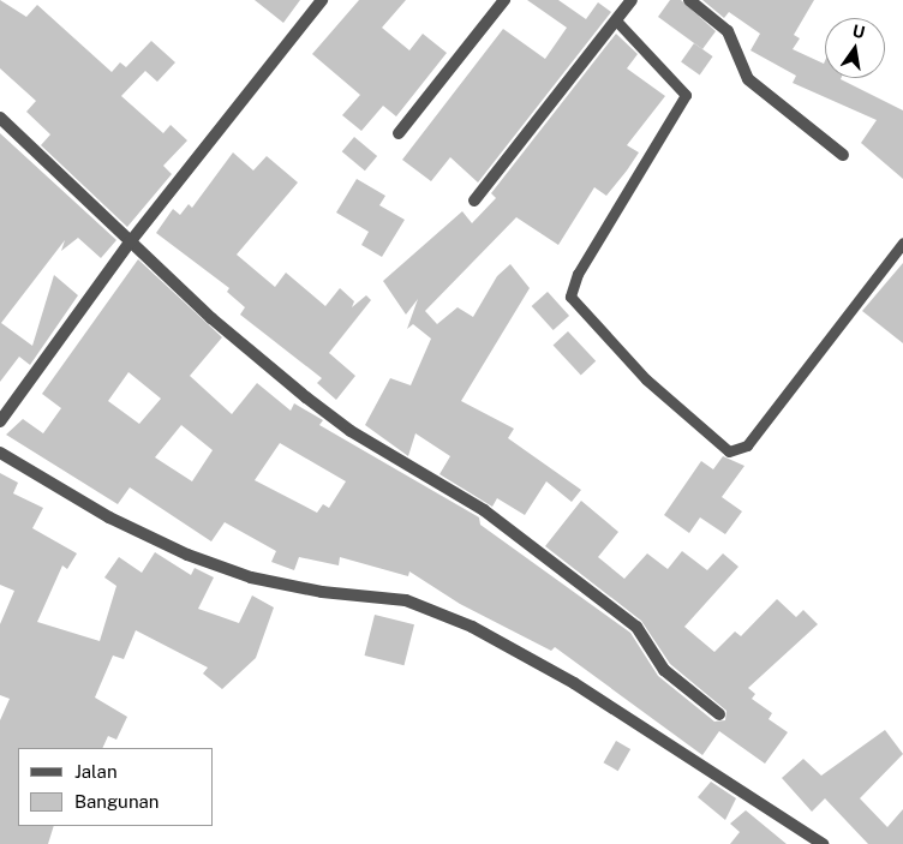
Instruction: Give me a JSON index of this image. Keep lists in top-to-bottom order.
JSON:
{
  "legend": ["Jalan", "Bangunan"],
  "north": "top"
}
